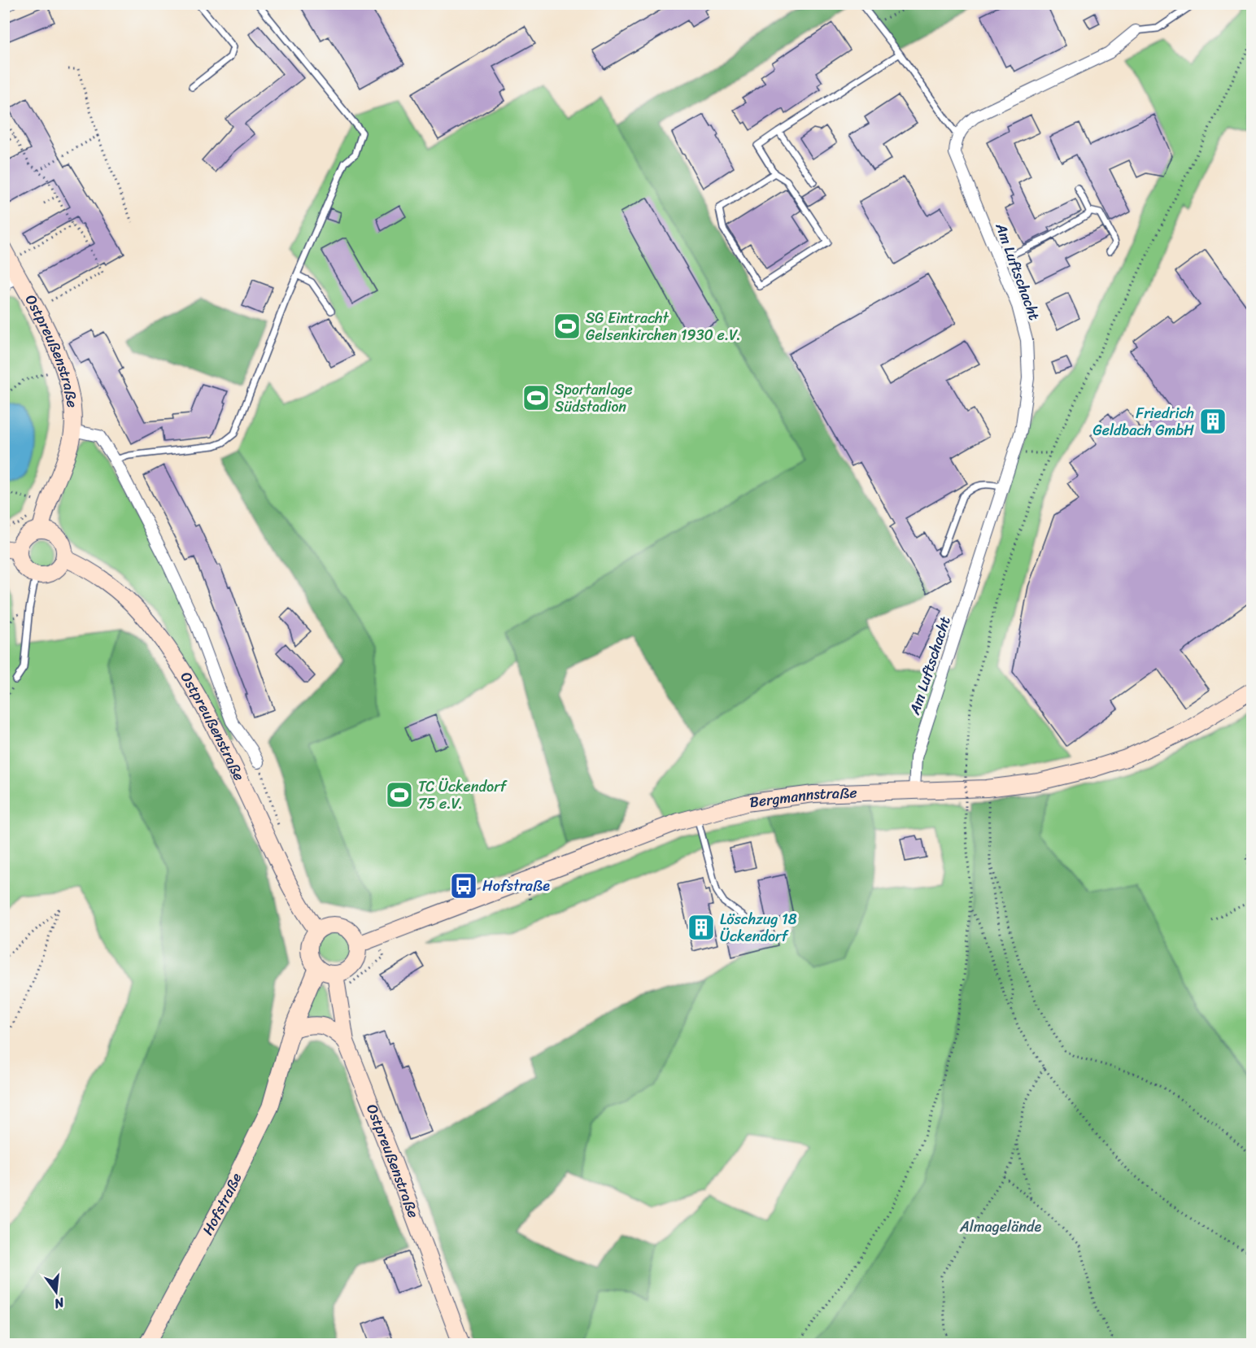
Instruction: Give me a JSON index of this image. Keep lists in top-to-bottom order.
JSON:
{
  "streets": {
    "street": [
      "Am Luftschacht",
      "Ostpreußenstraße",
      "Bergmannstraße",
      "Hofstraße"
    ]
  },
  "crossings": [
    ["Am Luftschacht", "Bergmannstraße"],
    ["Ostpreußenstraße", "Bergmannstraße"],
    ["Ostpreußenstraße", "Hofstraße"],
    ["Bergmannstraße", "Hofstraße"]
  ],
  "parks": ["Almagelände"],
  "places": {
    "sports": ["SG Eintracht Gelsenkirchen 1930 e.V.", "Sportanlage Südstadion", "TC Ückendorf 75 e.V."],
    "building": ["Friedrich Geldbach GmbH", "Löschzug 18 Ückendorf"],
    "bus stop": ["Hofstraße"]
  },
  "north": "bottom"
}
